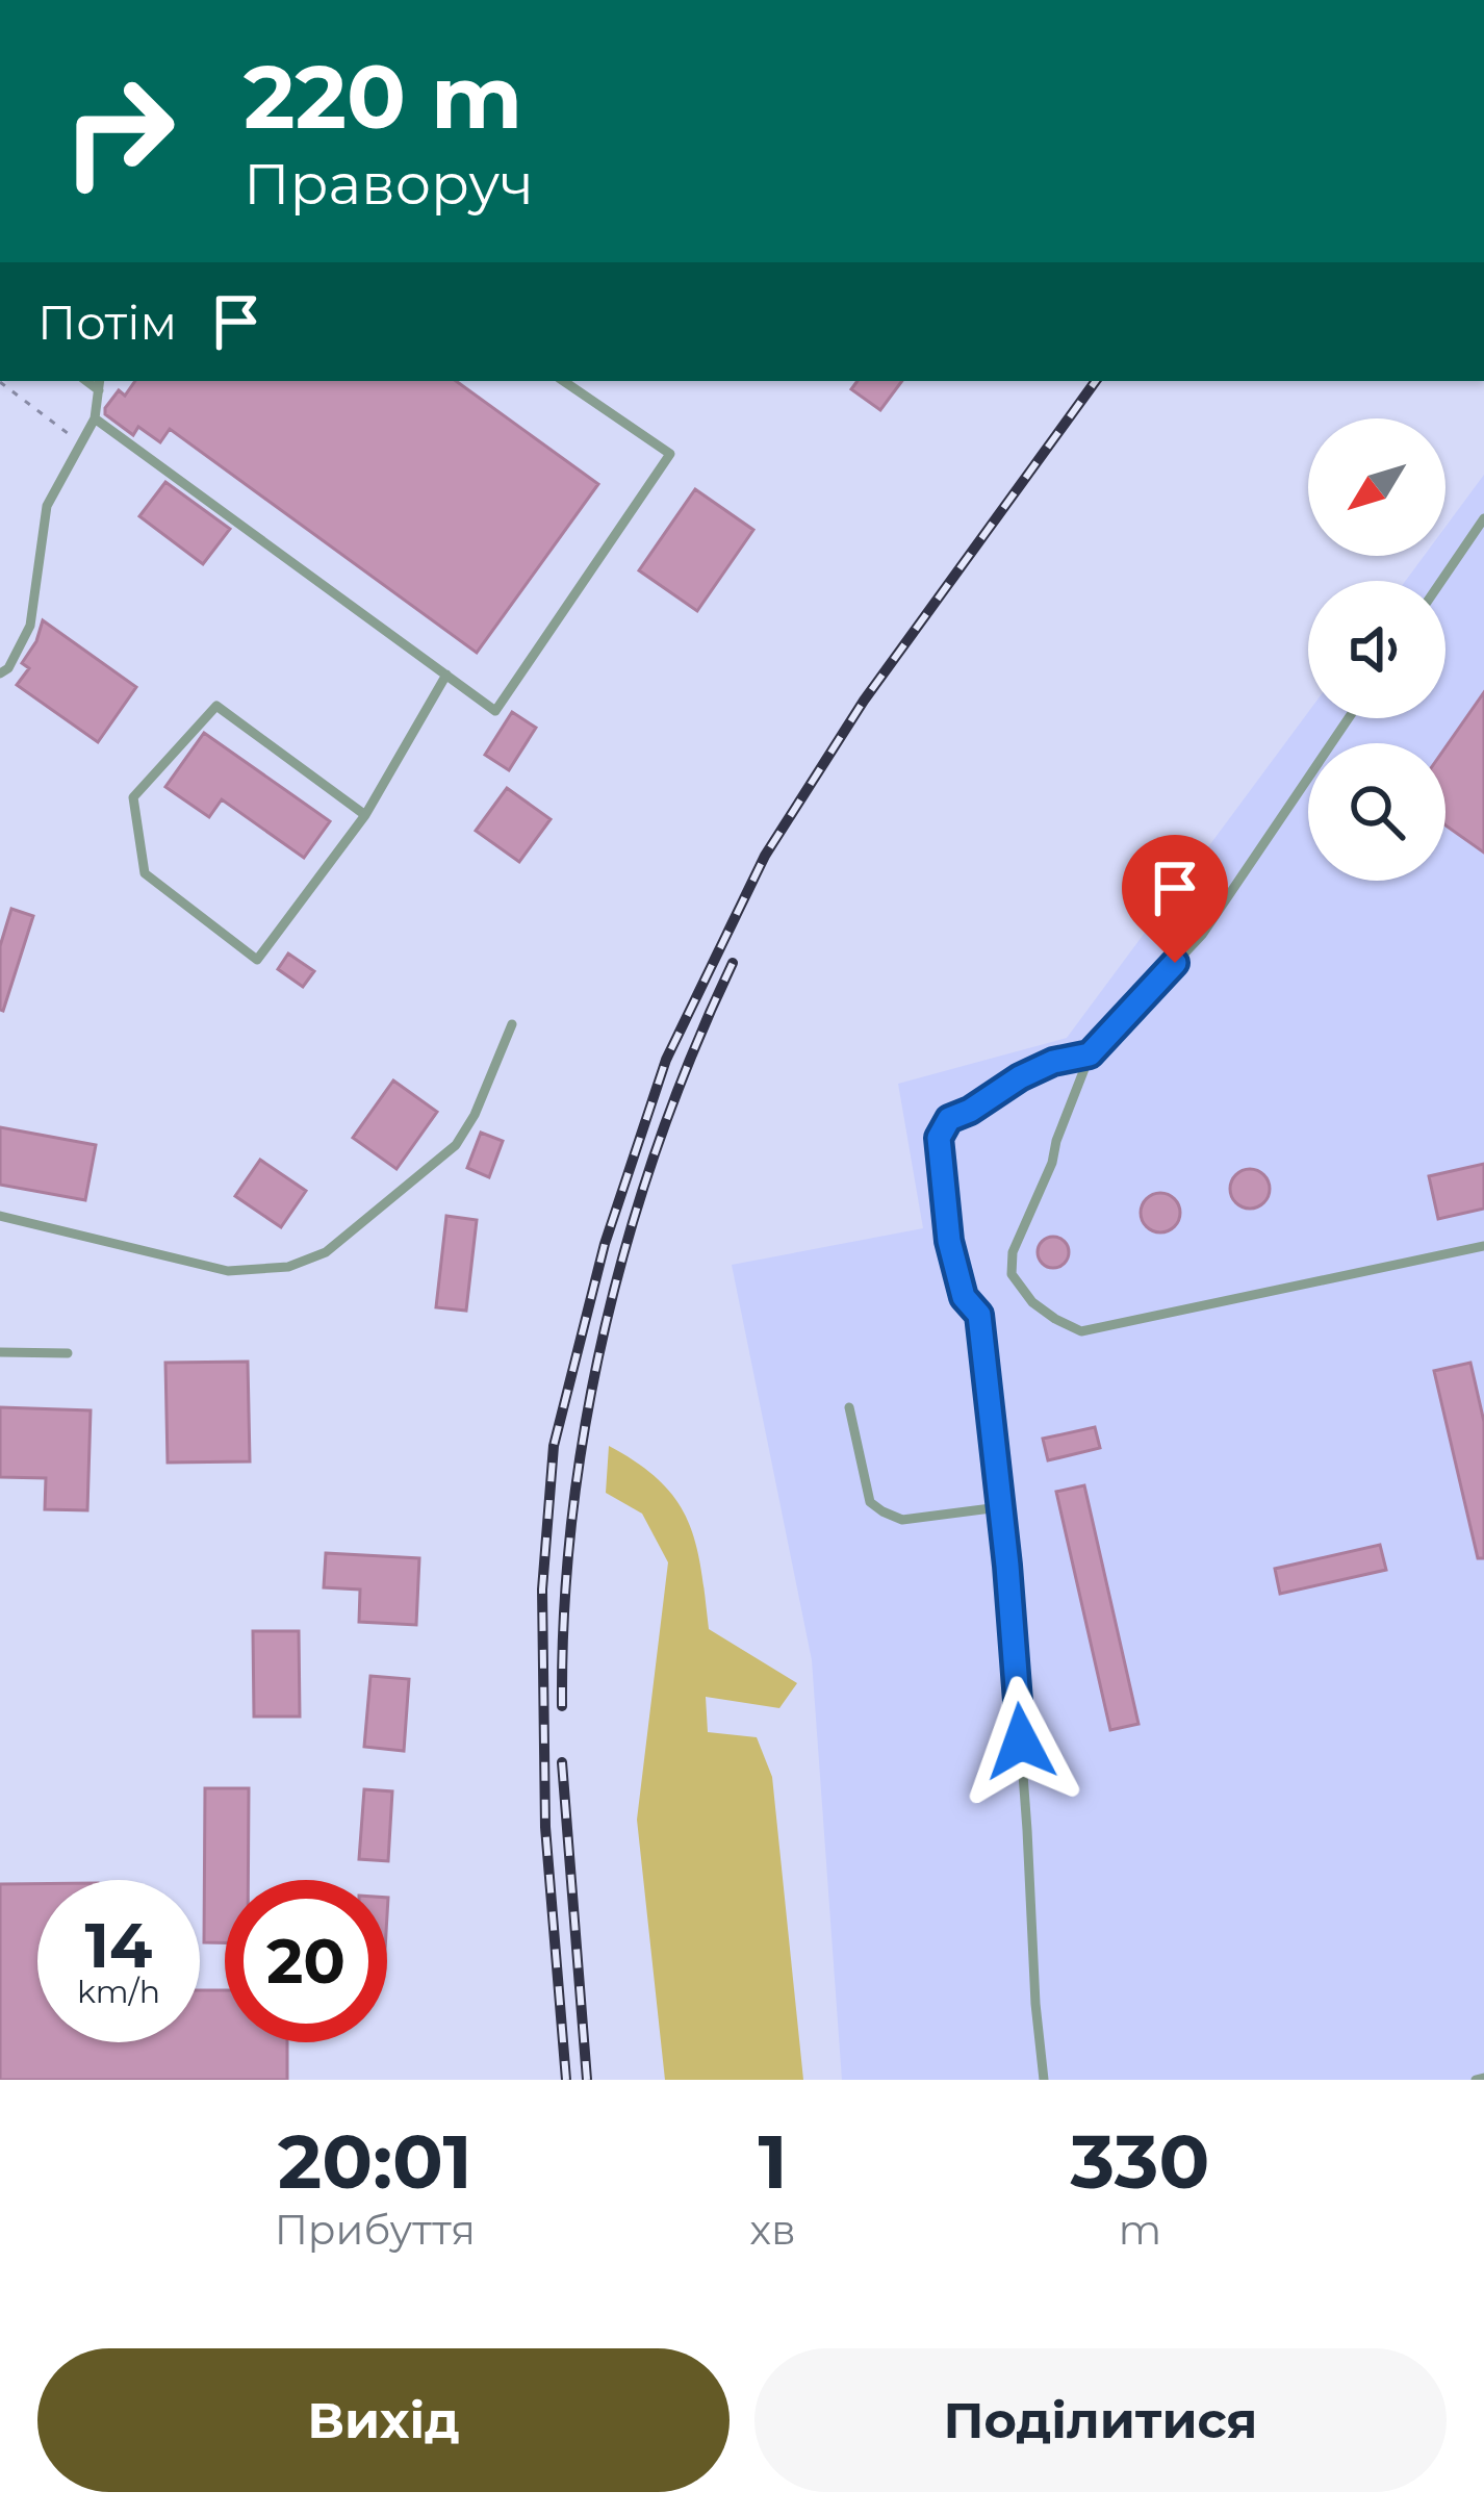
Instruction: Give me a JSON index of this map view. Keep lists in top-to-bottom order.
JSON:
{
  "north": "bottom left",
  "page": {
    "turn": ["220 m", "Праворуч"],
    "then": "Потім",
    "speed": "14 km/h",
    "limit": "20",
    "eta": [
      "20:01",
      "Прибуття",
      "1",
      "хв",
      "330",
      "m"
    ],
    "buttons": ["Вихід", "Поділитися"]
  }
}
